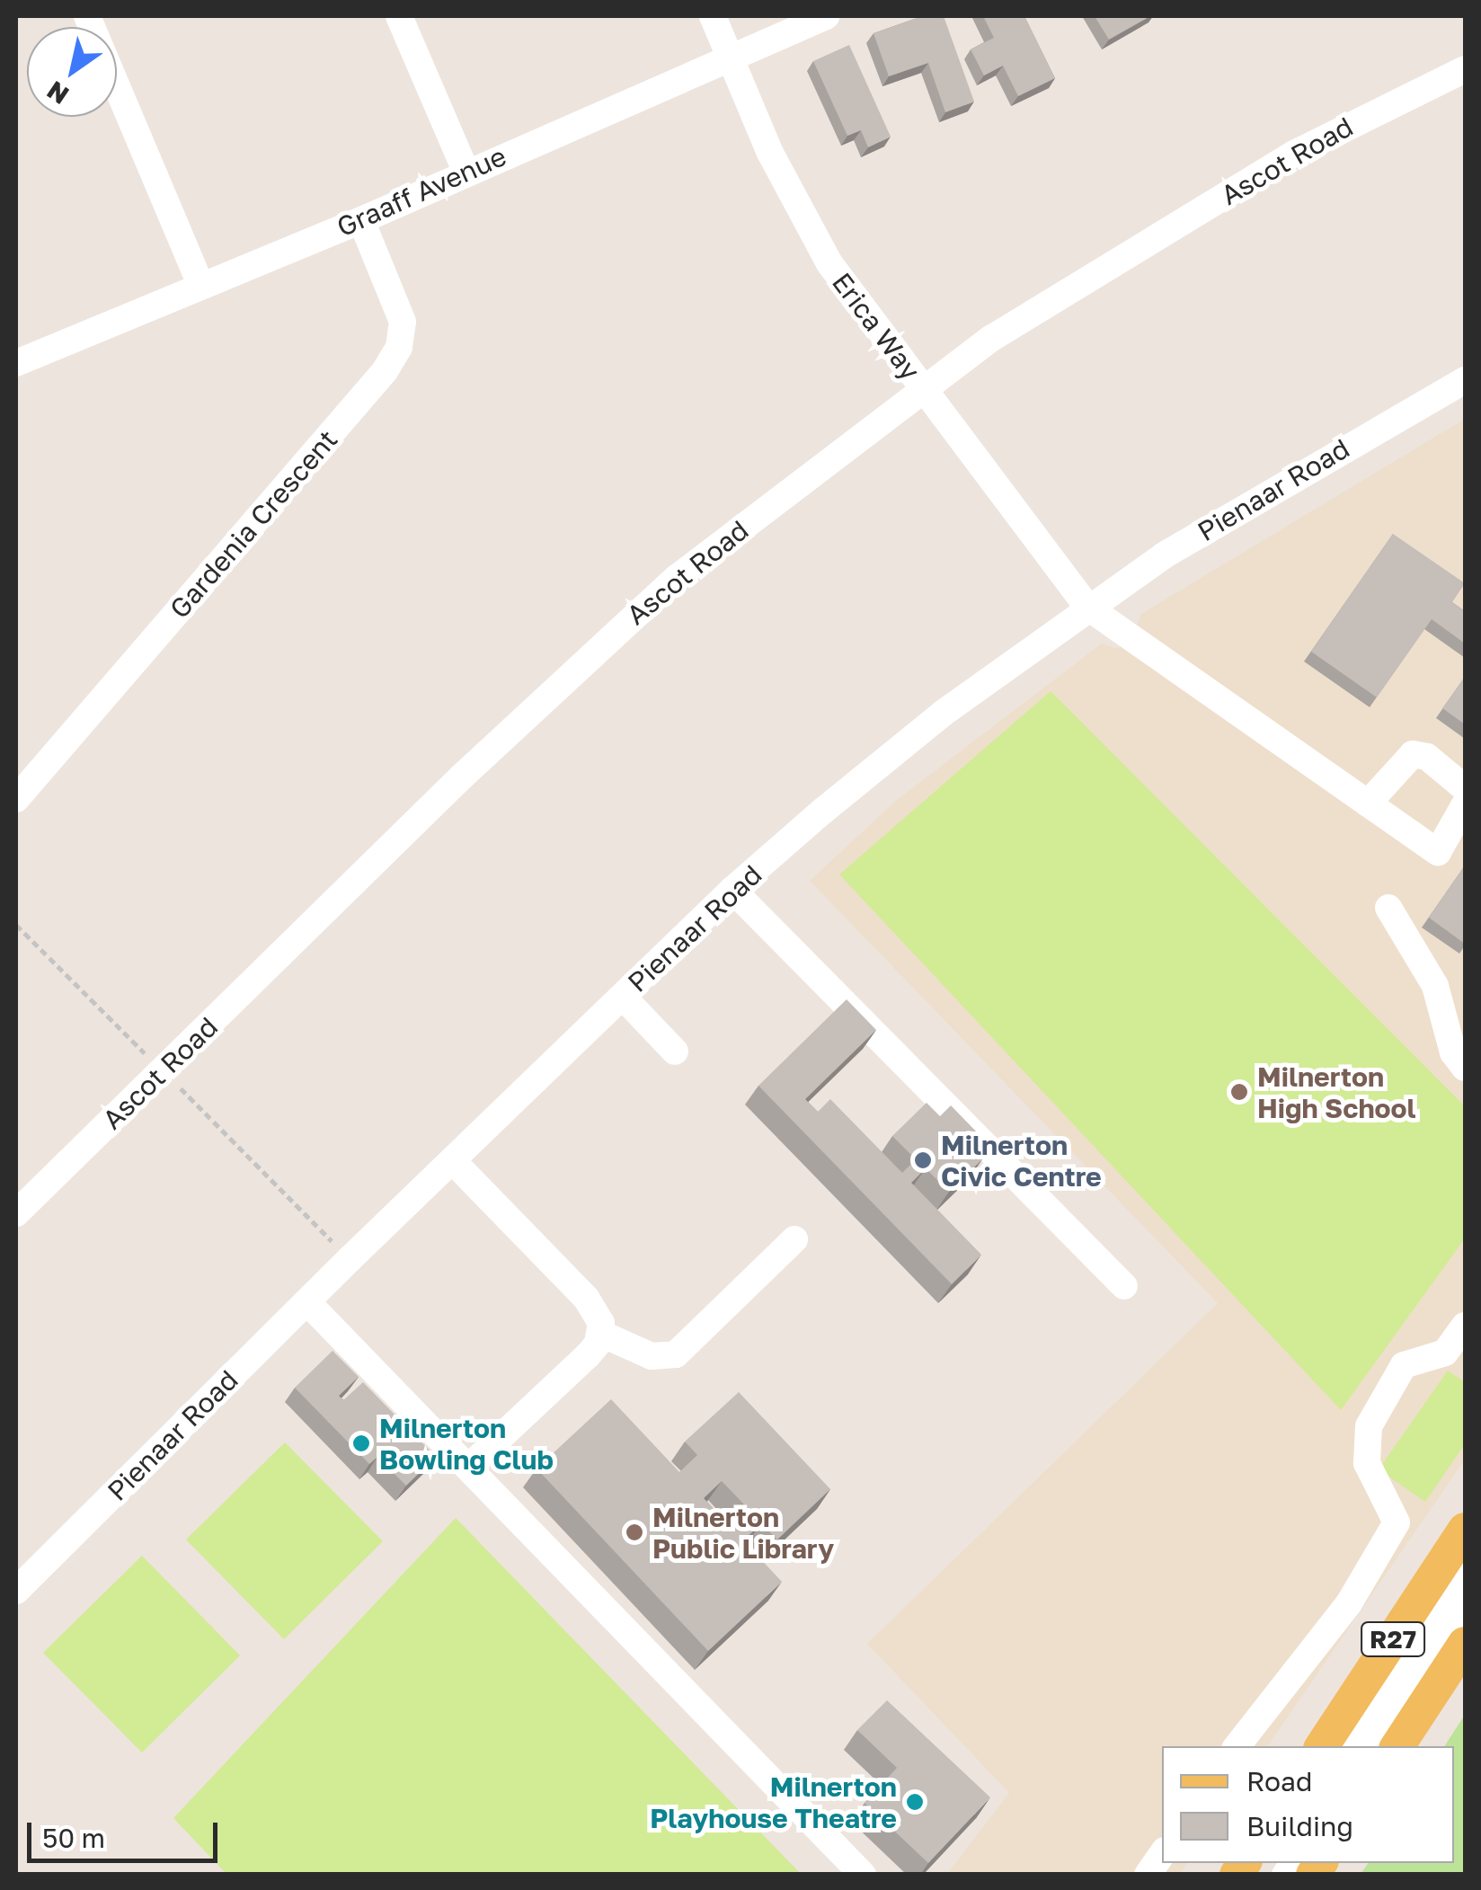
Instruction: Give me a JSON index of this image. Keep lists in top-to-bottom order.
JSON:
{
  "streets": {
    "main road": ["R27"],
    "street": [
      "Ascot Road",
      "Graaff Avenue",
      "Erica Way",
      "Pienaar Road",
      "Gardenia Crescent"
    ]
  },
  "crossings": [
    ["Ascot Road", "Erica Way"],
    ["Graaff Avenue", "Erica Way"],
    ["Graaff Avenue", "Gardenia Crescent"],
    ["Erica Way", "Pienaar Road"]
  ],
  "places": [
    "Milnerton High School",
    "Milnerton Civic Centre",
    "Milnerton Bowling Club",
    "Milnerton Public Library",
    "Milnerton Playhouse Theatre"
  ],
  "legend": ["Road", "Building"],
  "scale_bar": "50 m",
  "north": "bottom left"
}
